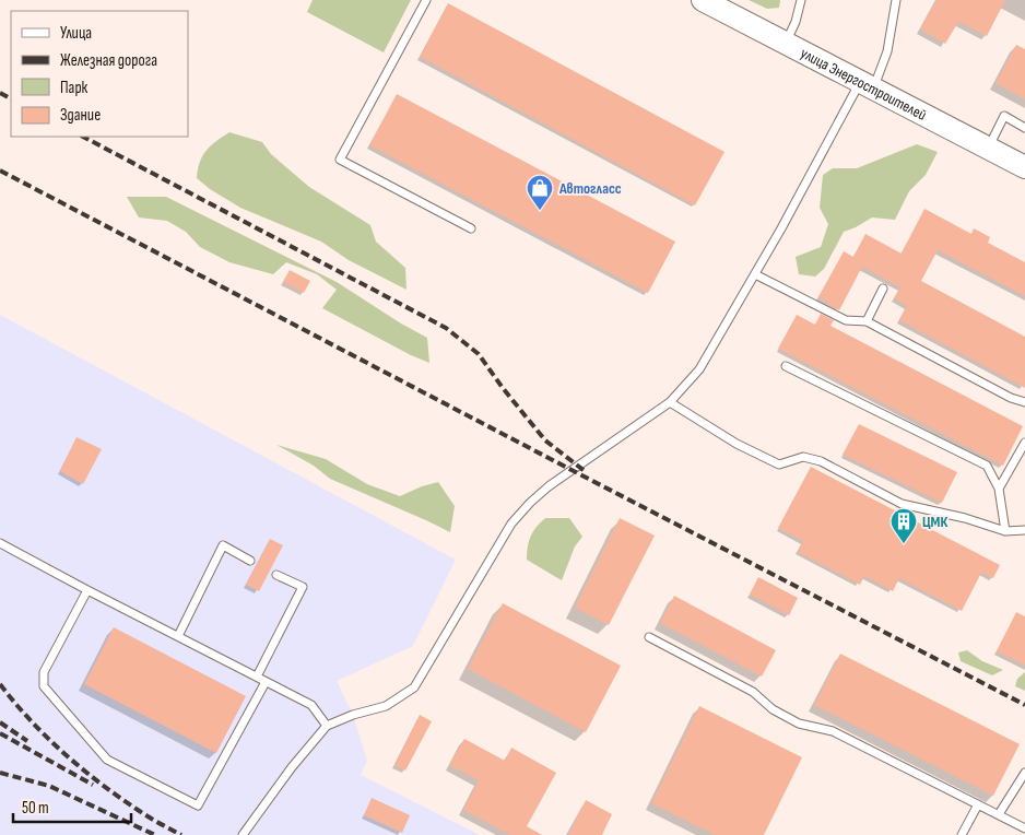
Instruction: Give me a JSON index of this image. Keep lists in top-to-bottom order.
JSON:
{
  "streets": {
    "main road": ["улица Энергостроителей"]
  },
  "places": {
    "shop": ["Автогласс"],
    "building": ["ЦМК"]
  },
  "legend": [
    "Улица",
    "Железная дорога",
    "Парк",
    "Здание"
  ],
  "scale_bar": "50 m"
}
